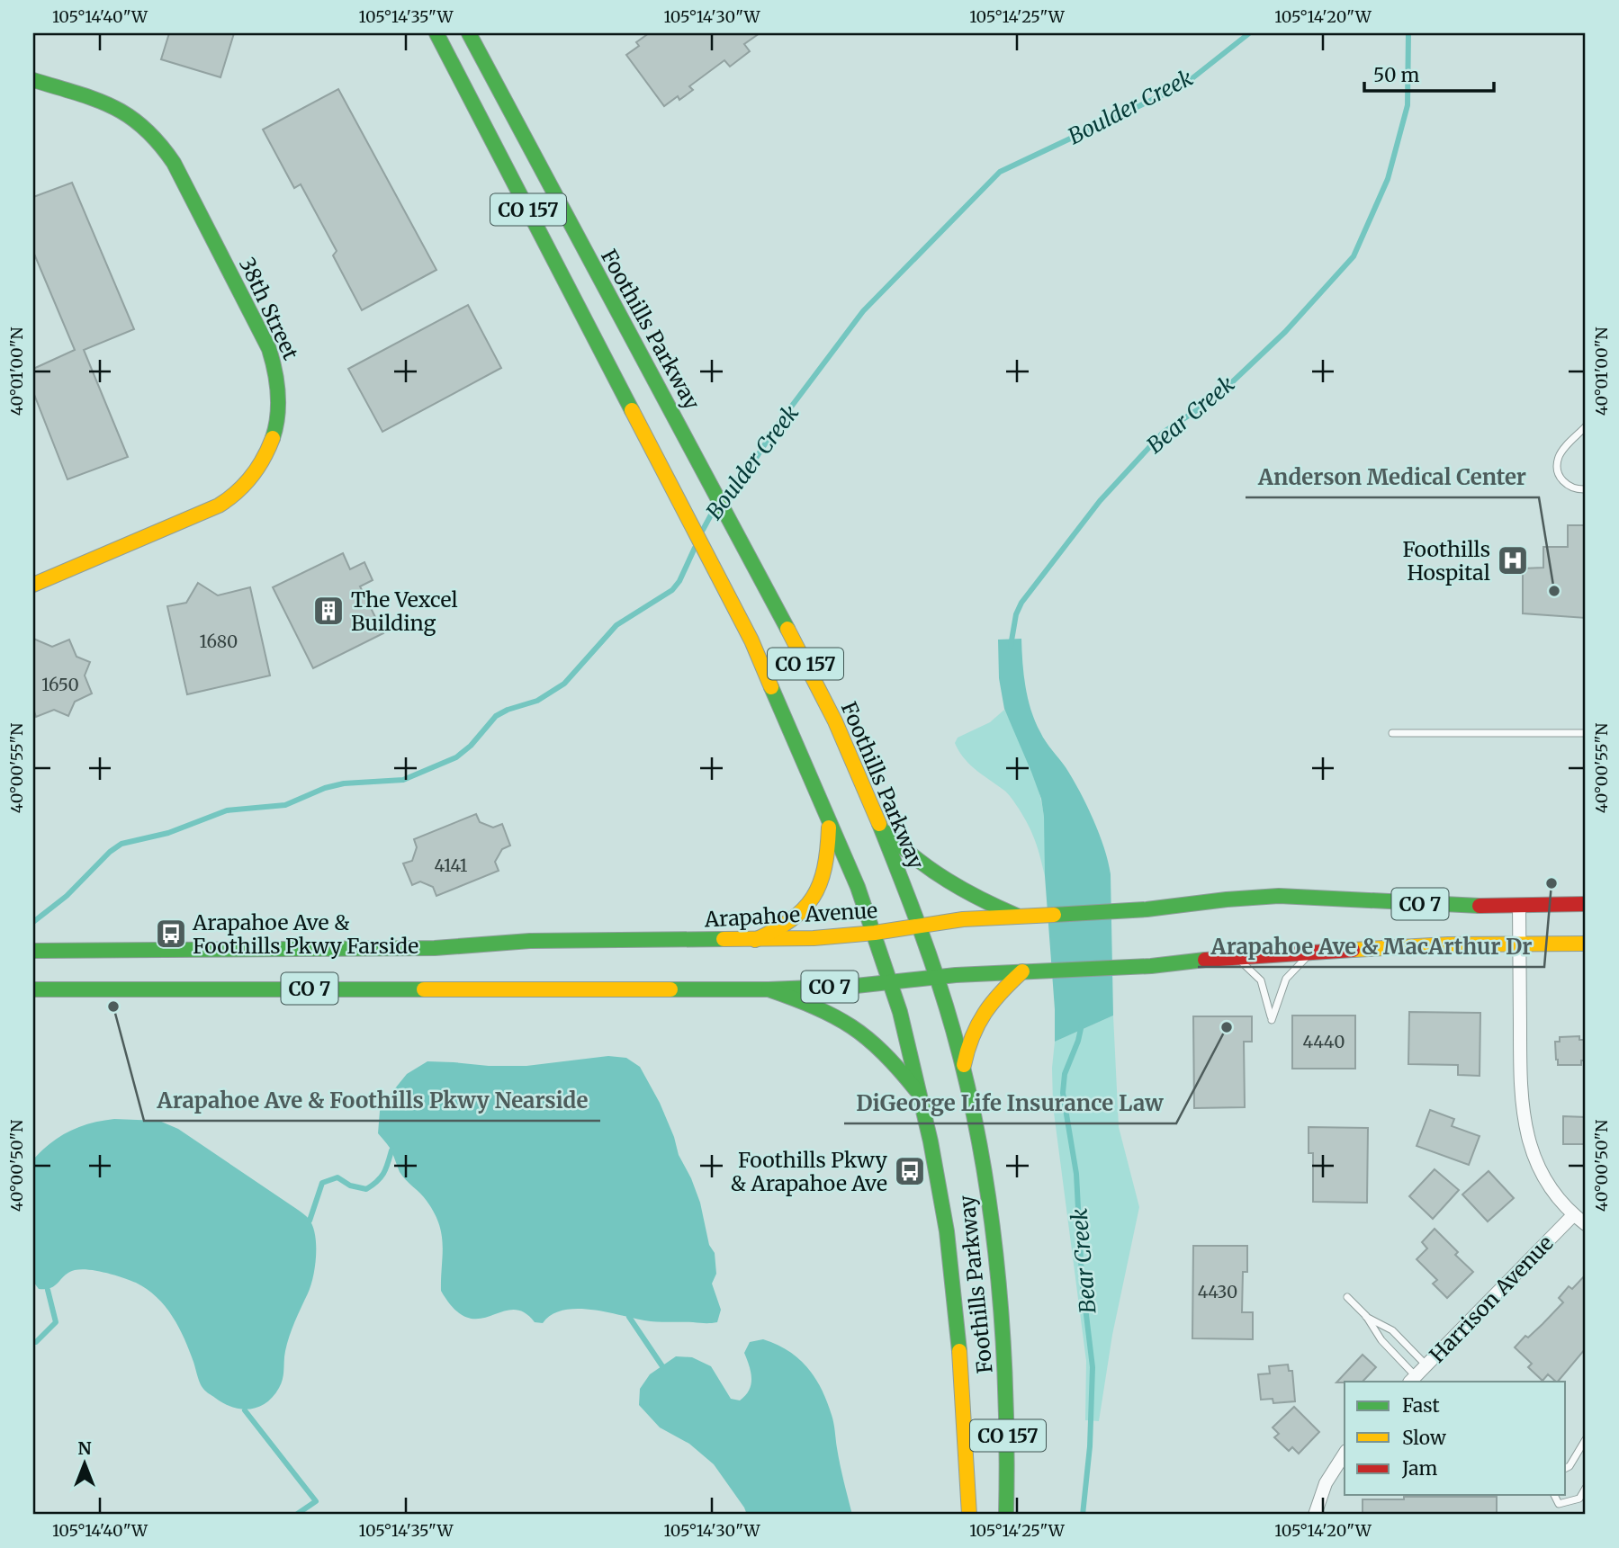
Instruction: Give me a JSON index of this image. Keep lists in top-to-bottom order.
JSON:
{
  "streets": {
    "main road": [
      "CO 157",
      "38th Street",
      "Foothills Parkway",
      "CO 7",
      "Arapahoe Avenue"
    ],
    "street": ["Harrison Avenue"]
  },
  "crossings": [
    ["Foothills Parkway", "CO 7"],
    ["Foothills Parkway", "Arapahoe Avenue"]
  ],
  "water": ["Boulder Creek", "Bear Creek"],
  "places": {
    "hospital": ["Foothills Hospital"],
    "other": [
      "Anderson Medical Center",
      "Arapahoe Ave & MacArthur Dr",
      "Arapahoe Ave & Foothills Pkwy Nearside",
      "DiGeorge Life Insurance Law"
    ],
    "building": ["The Vexcel Building"],
    "bus stop": ["Arapahoe Ave & Foothills Pkwy Farside", "Foothills Pkwy & Arapahoe Ave"]
  },
  "house_numbers": [
    "1680",
    "1650",
    "4141",
    "4440",
    "4430"
  ],
  "legend": ["Fast", "Slow", "Jam"],
  "scale_bar": "50 m",
  "north": "top",
  "coordinates": [
    "105°14'40\"W",
    "105°14'35\"W",
    "105°14'30\"W",
    "105°14'25\"W",
    "105°14'20\"W",
    "40°01'00\"N",
    "40°00'55\"N",
    "40°00'50\"N"
  ]
}
